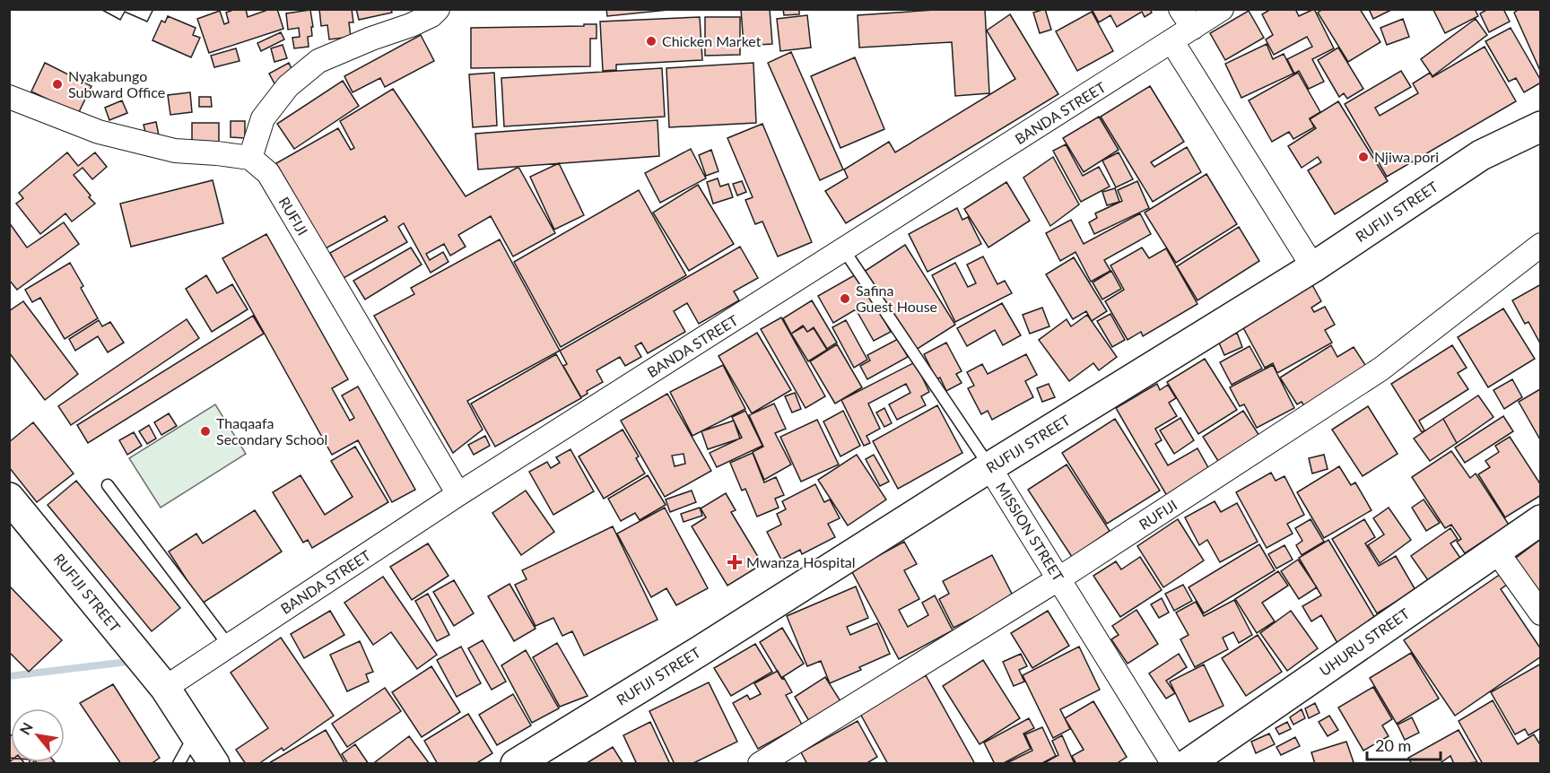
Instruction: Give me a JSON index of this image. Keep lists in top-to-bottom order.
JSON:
{
  "streets": {
    "street": [
      "BANDA STREET",
      "RUFIJI STREET",
      "RUFIJI",
      "MISSION STREET",
      "UHURU STREET"
    ]
  },
  "crossings": [
    ["BANDA STREET", "RUFIJI STREET"],
    ["BANDA STREET", "RUFIJI"],
    ["BANDA STREET", "MISSION STREET"],
    ["RUFIJI STREET", "MISSION STREET"],
    ["RUFIJI", "MISSION STREET"]
  ],
  "places": {
    "other": [
      "Chicken Market",
      "Nyakabungo Subward Office",
      "Njiwa pori",
      "Safina Guest House",
      "Thaqaafa Secondary School"
    ],
    "health": ["Mwanza Hospital"]
  },
  "scale_bar": "20 m",
  "north": "top left"
}
